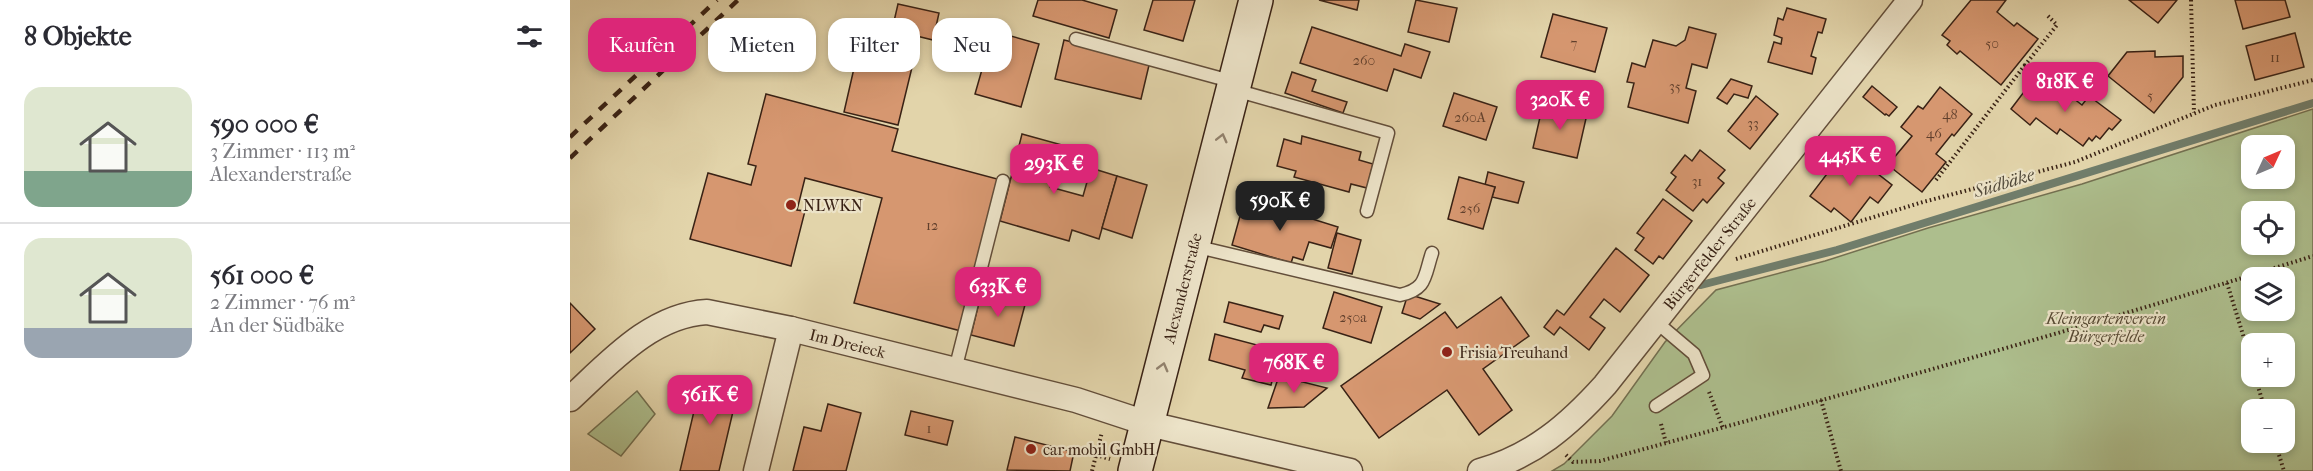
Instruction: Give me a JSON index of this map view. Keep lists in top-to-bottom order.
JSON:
{
  "streets": {
    "main road": ["Alexanderstraße"],
    "street": ["Bürgerfelder Straße", "Im Dreieck"]
  },
  "crossings": [
    ["Alexanderstraße", "Im Dreieck"]
  ],
  "one_way": ["Alexanderstraße"],
  "water": ["Südbäke"],
  "parks": ["Kleingartenverein Bürgerfelde"],
  "places": ["NLWKN", "Frisia Treuhand", "car mobil GmbH"],
  "house_numbers": [
    "7",
    "50",
    "11",
    "260",
    "35",
    "5",
    "48",
    "260A",
    "33",
    "46",
    "31",
    "256",
    "12",
    "250a",
    "1"
  ],
  "north": "top right",
  "page": {
    "heading": "8 Objekte",
    "chip": [
      "Kaufen",
      "Mieten",
      "Filter",
      "Neu"
    ],
    "price": [
      "818K €",
      "320K €",
      "445K €",
      "293K €",
      "590K €",
      "633K €",
      "768K €",
      "561K €"
    ],
    "list": [
      {
        "name": "590 000 €",
        "note": "3 Zimmer · 113 m² · Alexanderstraße"
      },
      {
        "name": "561 000 €",
        "note": "2 Zimmer · 76 m² · An der Südbäke"
      }
    ],
    "map_buttons": ["+", "−"]
  }
}
